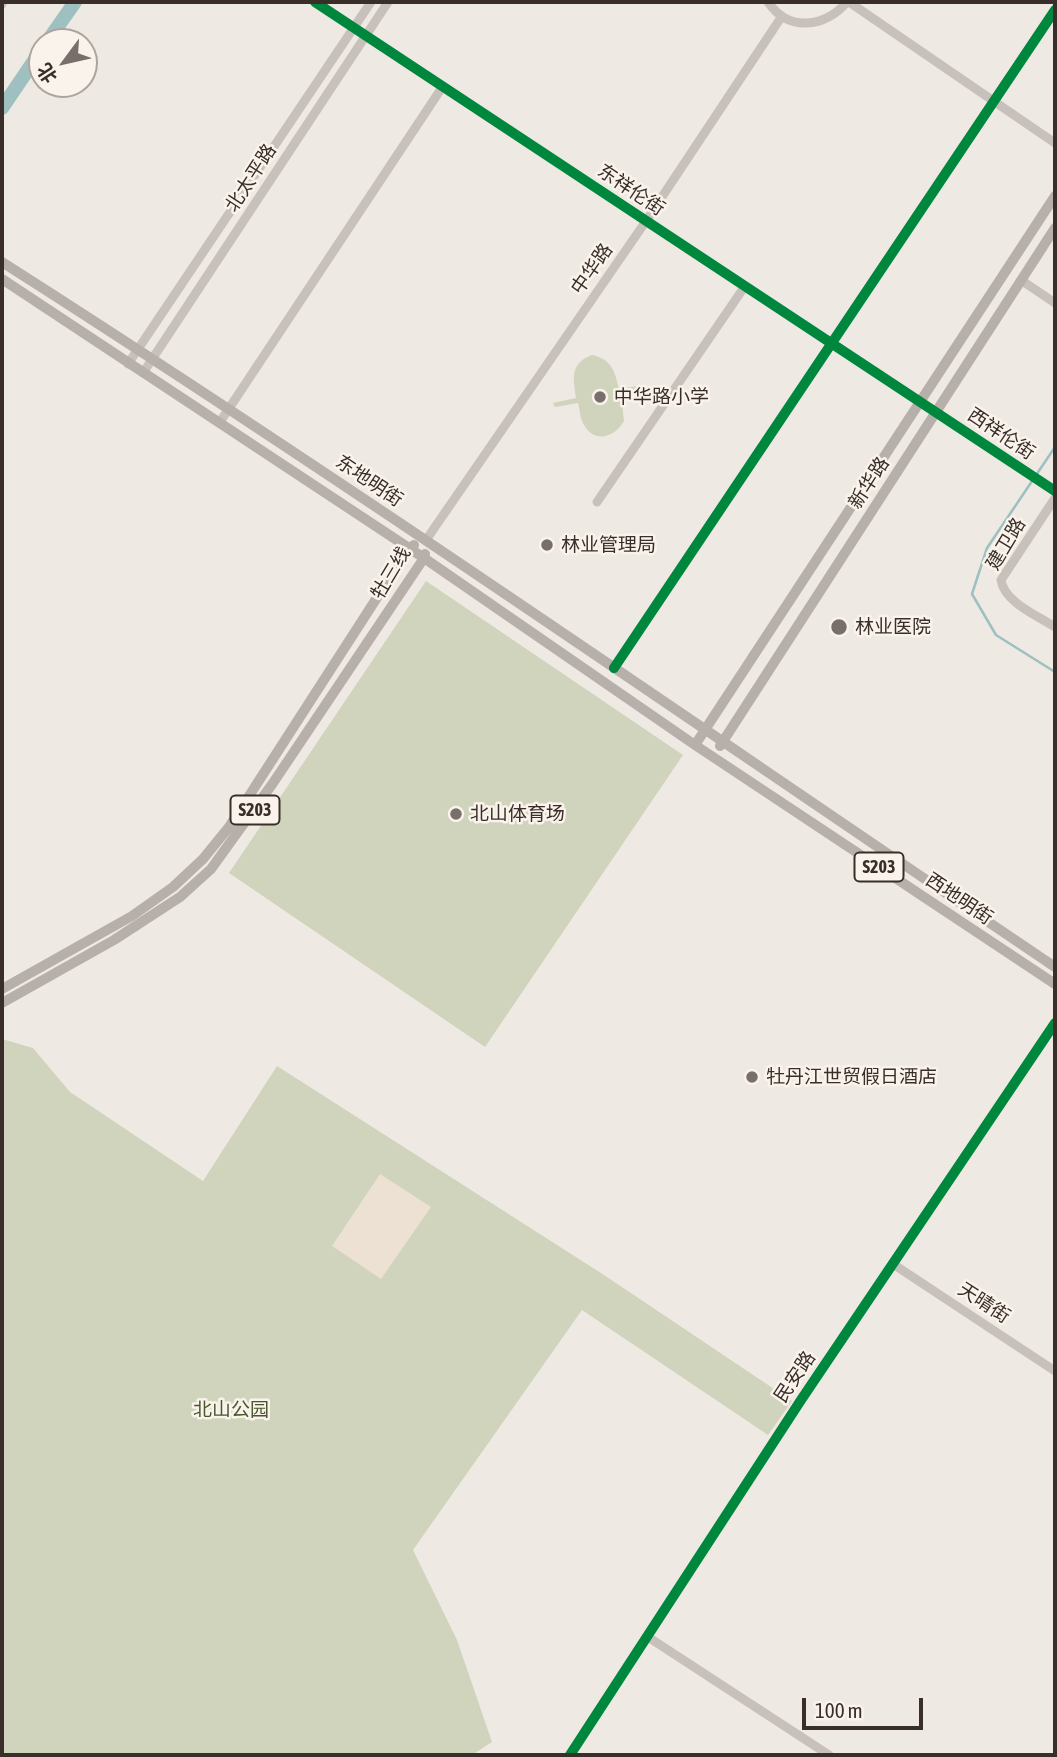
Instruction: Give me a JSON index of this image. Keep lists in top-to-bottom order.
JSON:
{
  "streets": {
    "main road": [
      "东地明街",
      "新华路",
      "牡三线",
      "S203",
      "西地明街"
    ],
    "street": [
      "北太平路",
      "东祥伦街",
      "中华路",
      "西祥伦街",
      "建卫路",
      "天晴街",
      "民安路"
    ]
  },
  "crossings": [
    ["北太平路", "东祥伦街"],
    ["北太平路", "东地明街"],
    ["东祥伦街", "中华路"],
    ["东祥伦街", "西祥伦街"],
    ["东祥伦街", "新华路"],
    ["中华路", "东地明街"],
    ["中华路", "牡三线"],
    ["西祥伦街", "新华路"],
    ["东地明街", "新华路"],
    ["东地明街", "牡三线"],
    ["东地明街", "西地明街"],
    ["新华路", "西地明街"],
    ["天晴街", "民安路"]
  ],
  "parks": ["北山公园"],
  "places": [
    "中华路小学",
    "林业管理局",
    "林业医院",
    "北山体育场",
    "牡丹江世贸假日酒店"
  ],
  "scale_bar": "100 m",
  "north": "bottom left"
}
